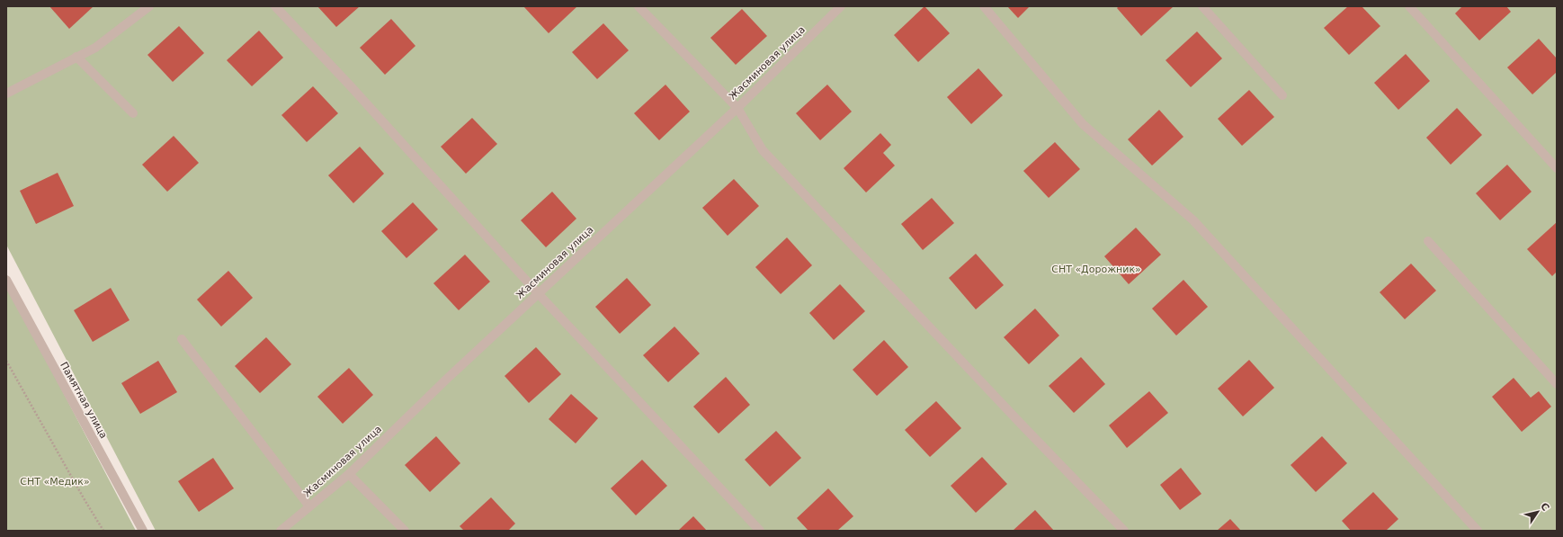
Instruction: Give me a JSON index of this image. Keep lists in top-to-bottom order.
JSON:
{
  "streets": {
    "street": ["Жасминовая улица", "Памятная улица"]
  },
  "parks": ["СНТ «Дорожник»", "СНТ «Медик»"],
  "north": "top right"
}
